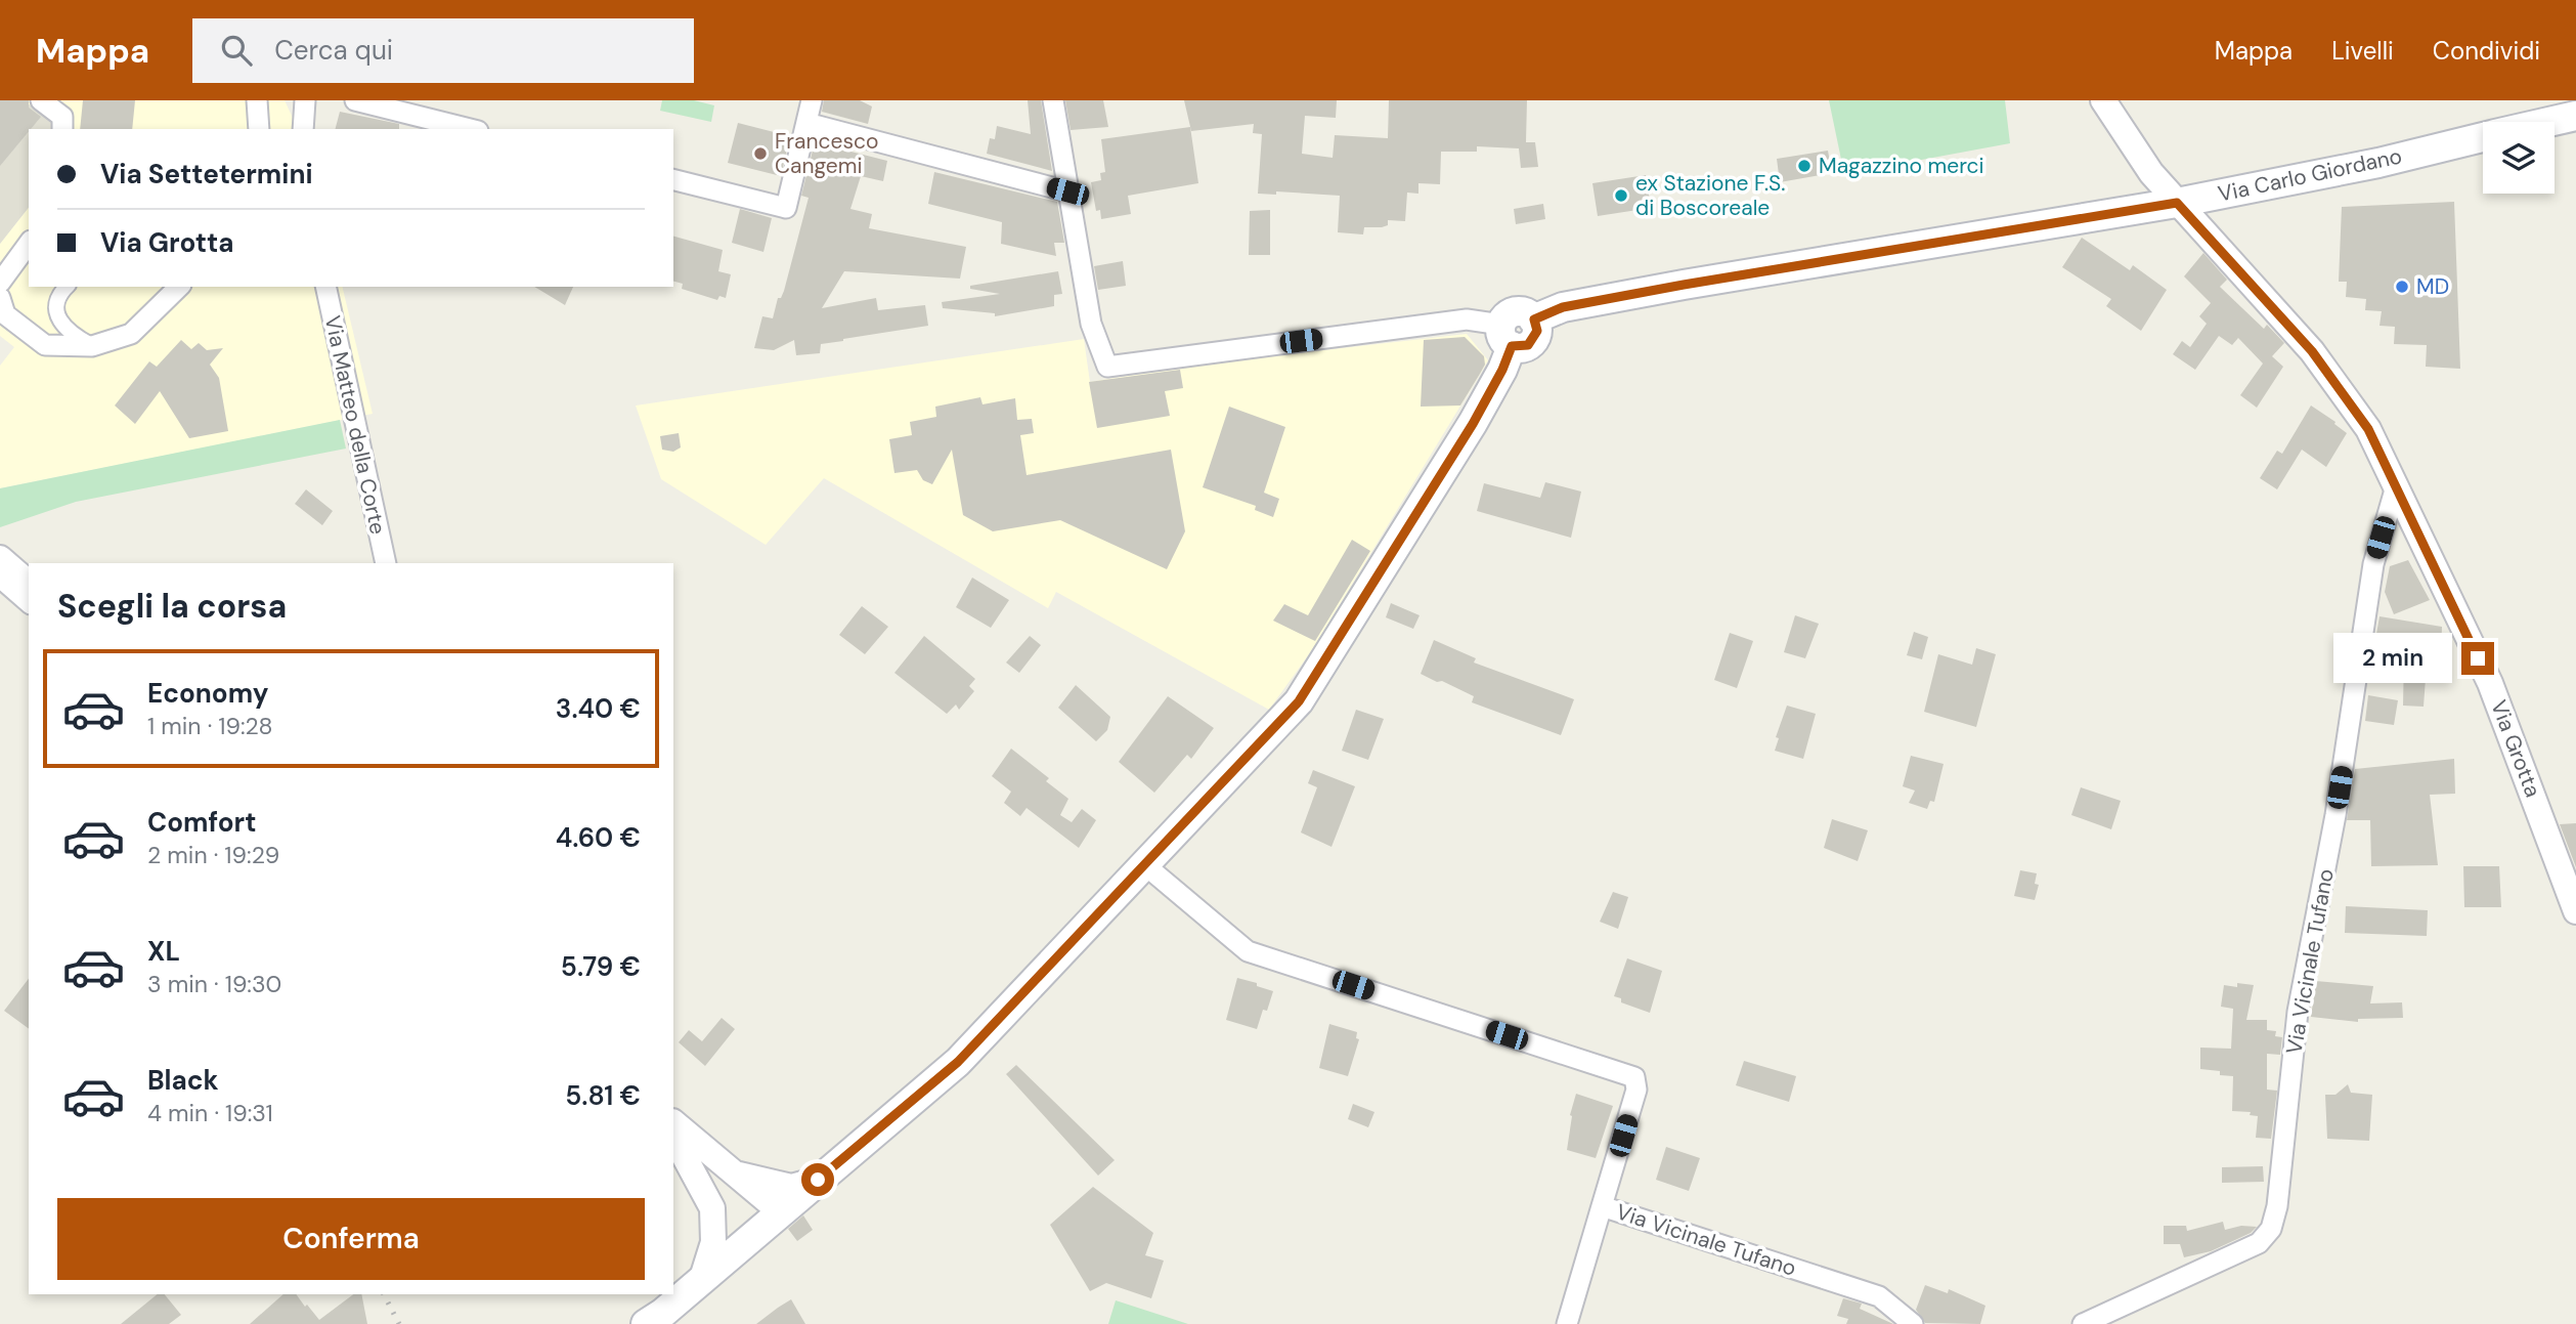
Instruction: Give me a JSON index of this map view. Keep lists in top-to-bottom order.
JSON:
{
  "streets": {
    "main road": ["Via Carlo Giordano"],
    "street": ["Via Matteo della Corte", "Via Grotta", "Via Vicinale Tufano"]
  },
  "crossings": [
    ["Via Carlo Giordano", "Via Grotta"],
    ["Via Grotta", "Via Vicinale Tufano"]
  ],
  "places": [
    "Francesco Cangemi",
    "Magazzino merci",
    "ex Stazione F.S. di Boscoreale",
    "MD"
  ],
  "page": {
    "header": "Mappa",
    "search": "Cerca qui",
    "nav": ["Mappa", "Livelli", "Condividi"],
    "banner": ["Via Settetermini", "Via Grotta"],
    "heading": "Scegli la corsa",
    "bubble": "2 min",
    "list": [
      {
        "name": "Economy",
        "note": "1 min · 19:28",
        "value": "3.40 €"
      },
      {
        "name": "Comfort",
        "note": "2 min · 19:29",
        "value": "4.60 €"
      },
      {
        "name": "XL",
        "note": "3 min · 19:30",
        "value": "5.79 €"
      },
      {
        "name": "Black",
        "note": "4 min · 19:31",
        "value": "5.81 €"
      }
    ],
    "buttons": "Conferma"
  }
}
